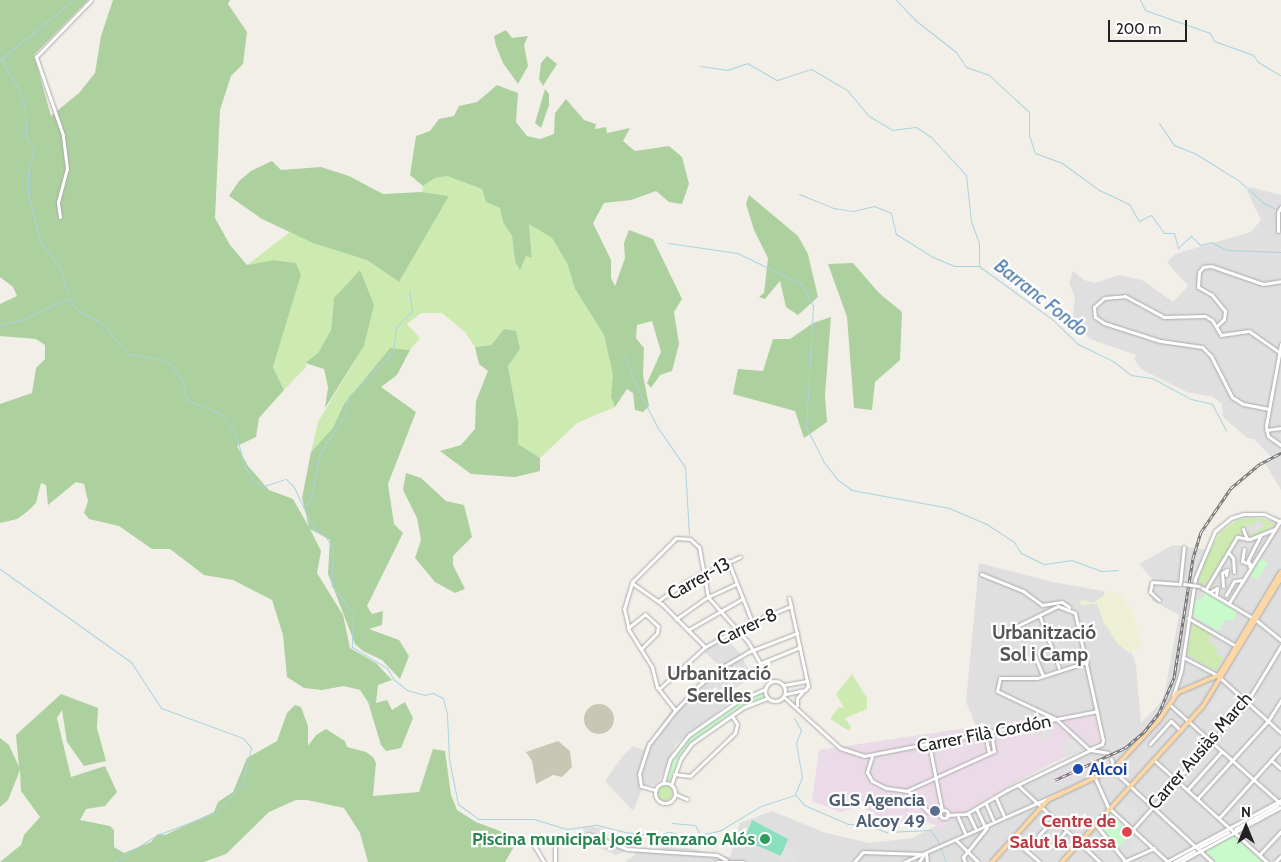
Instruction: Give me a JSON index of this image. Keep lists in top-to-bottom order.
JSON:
{
  "streets": {
    "street": [
      "Carrer-13",
      "Carrer-8",
      "Carrer Filà Cordón",
      "Carrer Ausiàs March"
    ]
  },
  "districts": ["Urbanització Sol i Camp", "Urbanització Serelles"],
  "water": ["Barranc Fondo"],
  "places": [
    "Alcoi",
    "GLS Agencia Alcoy 49",
    "Centre de Salut la Bassa",
    "Piscina municipal José Trenzano Alós"
  ],
  "scale_bar": "200 m",
  "north": "top"
}
